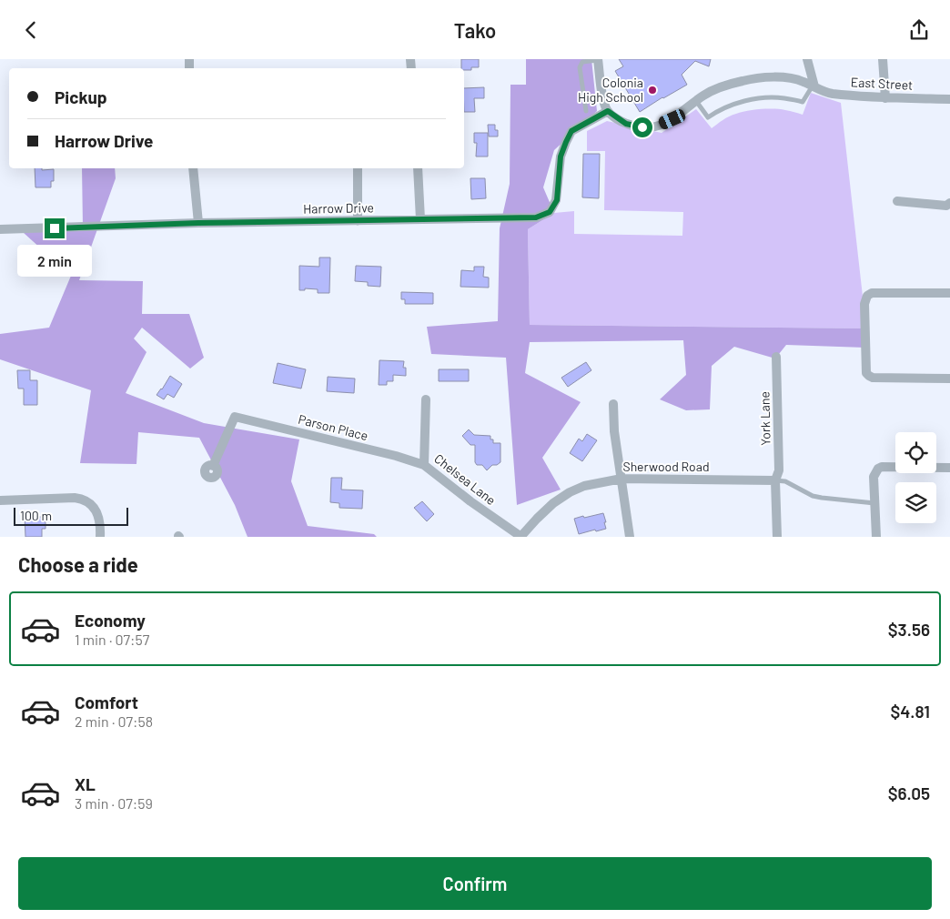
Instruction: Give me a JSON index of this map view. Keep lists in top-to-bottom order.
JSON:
{
  "streets": {
    "street": [
      "East Street",
      "Harrow Drive",
      "York Lane",
      "Parson Place",
      "Sherwood Road",
      "Chelsea Lane"
    ]
  },
  "crossings": [
    ["East Street", "Harrow Drive"],
    ["York Lane", "Sherwood Road"],
    ["Parson Place", "Chelsea Lane"],
    ["Sherwood Road", "Chelsea Lane"]
  ],
  "places": ["Colonia High School"],
  "scale_bar": "100 m",
  "page": {
    "header": "Tako",
    "banner": ["Pickup", "Harrow Drive"],
    "bubble": "2 min",
    "scale": "100 m",
    "heading": "Choose a ride",
    "list": [
      {
        "name": "Economy",
        "note": "1 min · 07:57",
        "value": "$3.56"
      },
      {
        "name": "Comfort",
        "note": "2 min · 07:58",
        "value": "$4.81"
      },
      {
        "name": "XL",
        "note": "3 min · 07:59",
        "value": "$6.05"
      }
    ],
    "buttons": "Confirm"
  }
}
